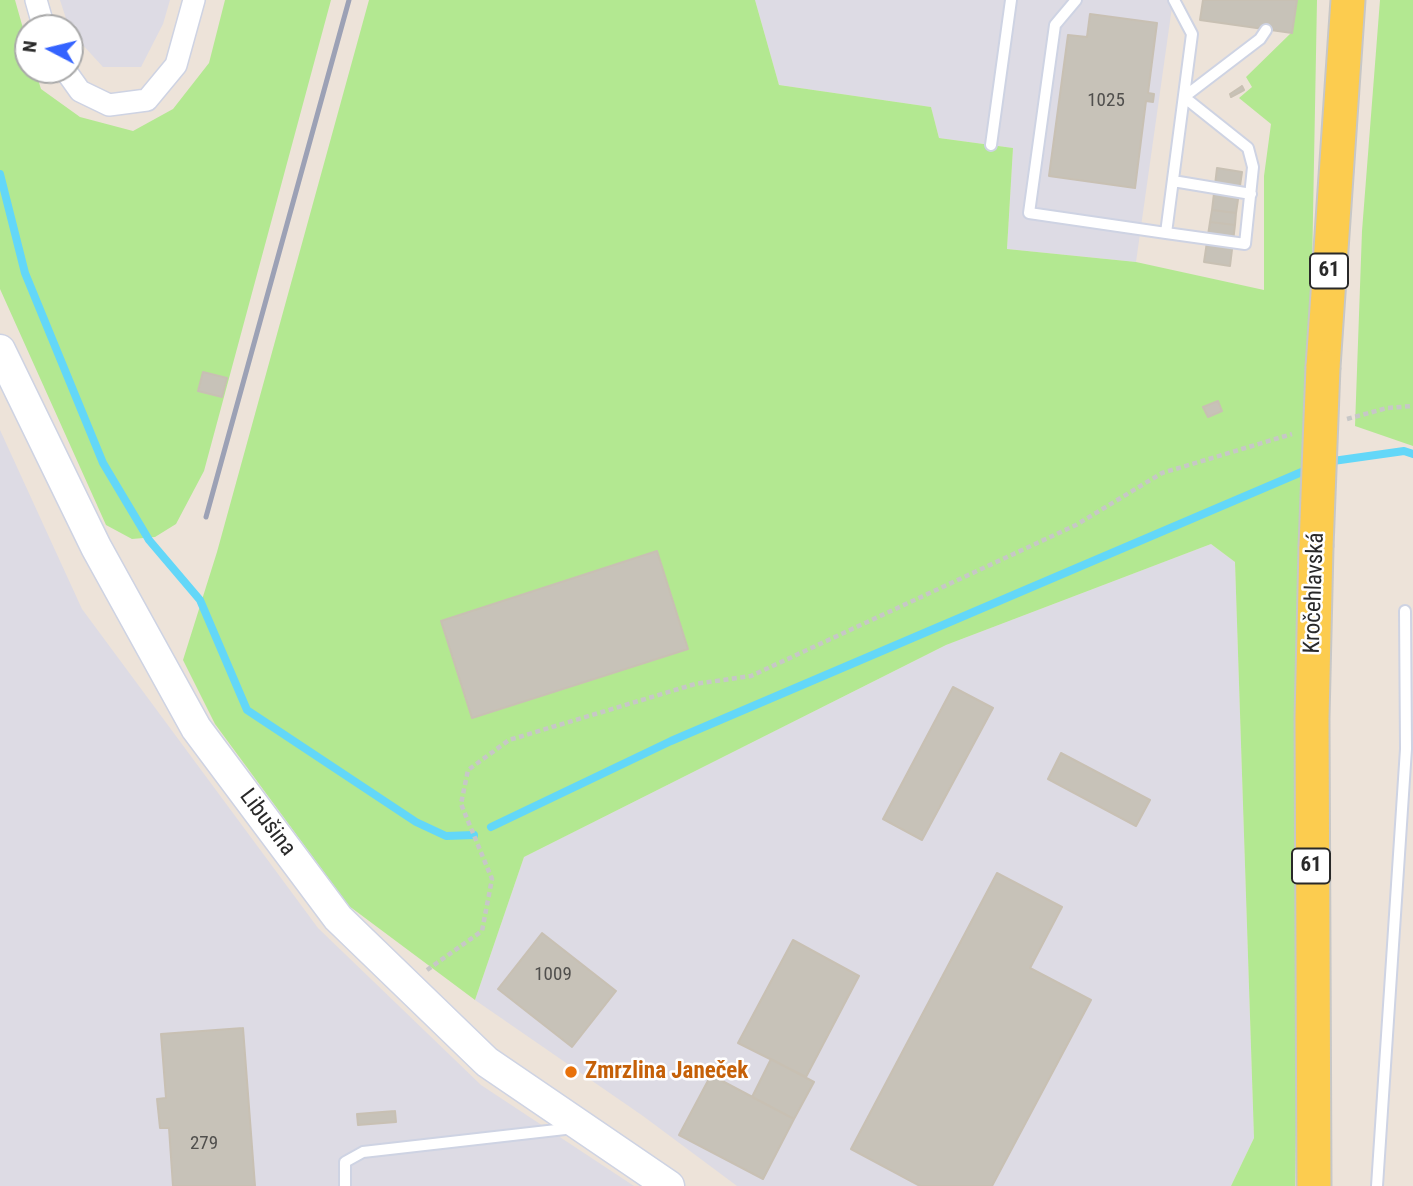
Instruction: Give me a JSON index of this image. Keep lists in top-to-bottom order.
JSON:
{
  "streets": {
    "main road": ["61", "Kročehlavská", "Libušina"]
  },
  "places": ["Zmrzlina Janeček"],
  "house_numbers": ["1025", "1009", "279"],
  "north": "left"
}
